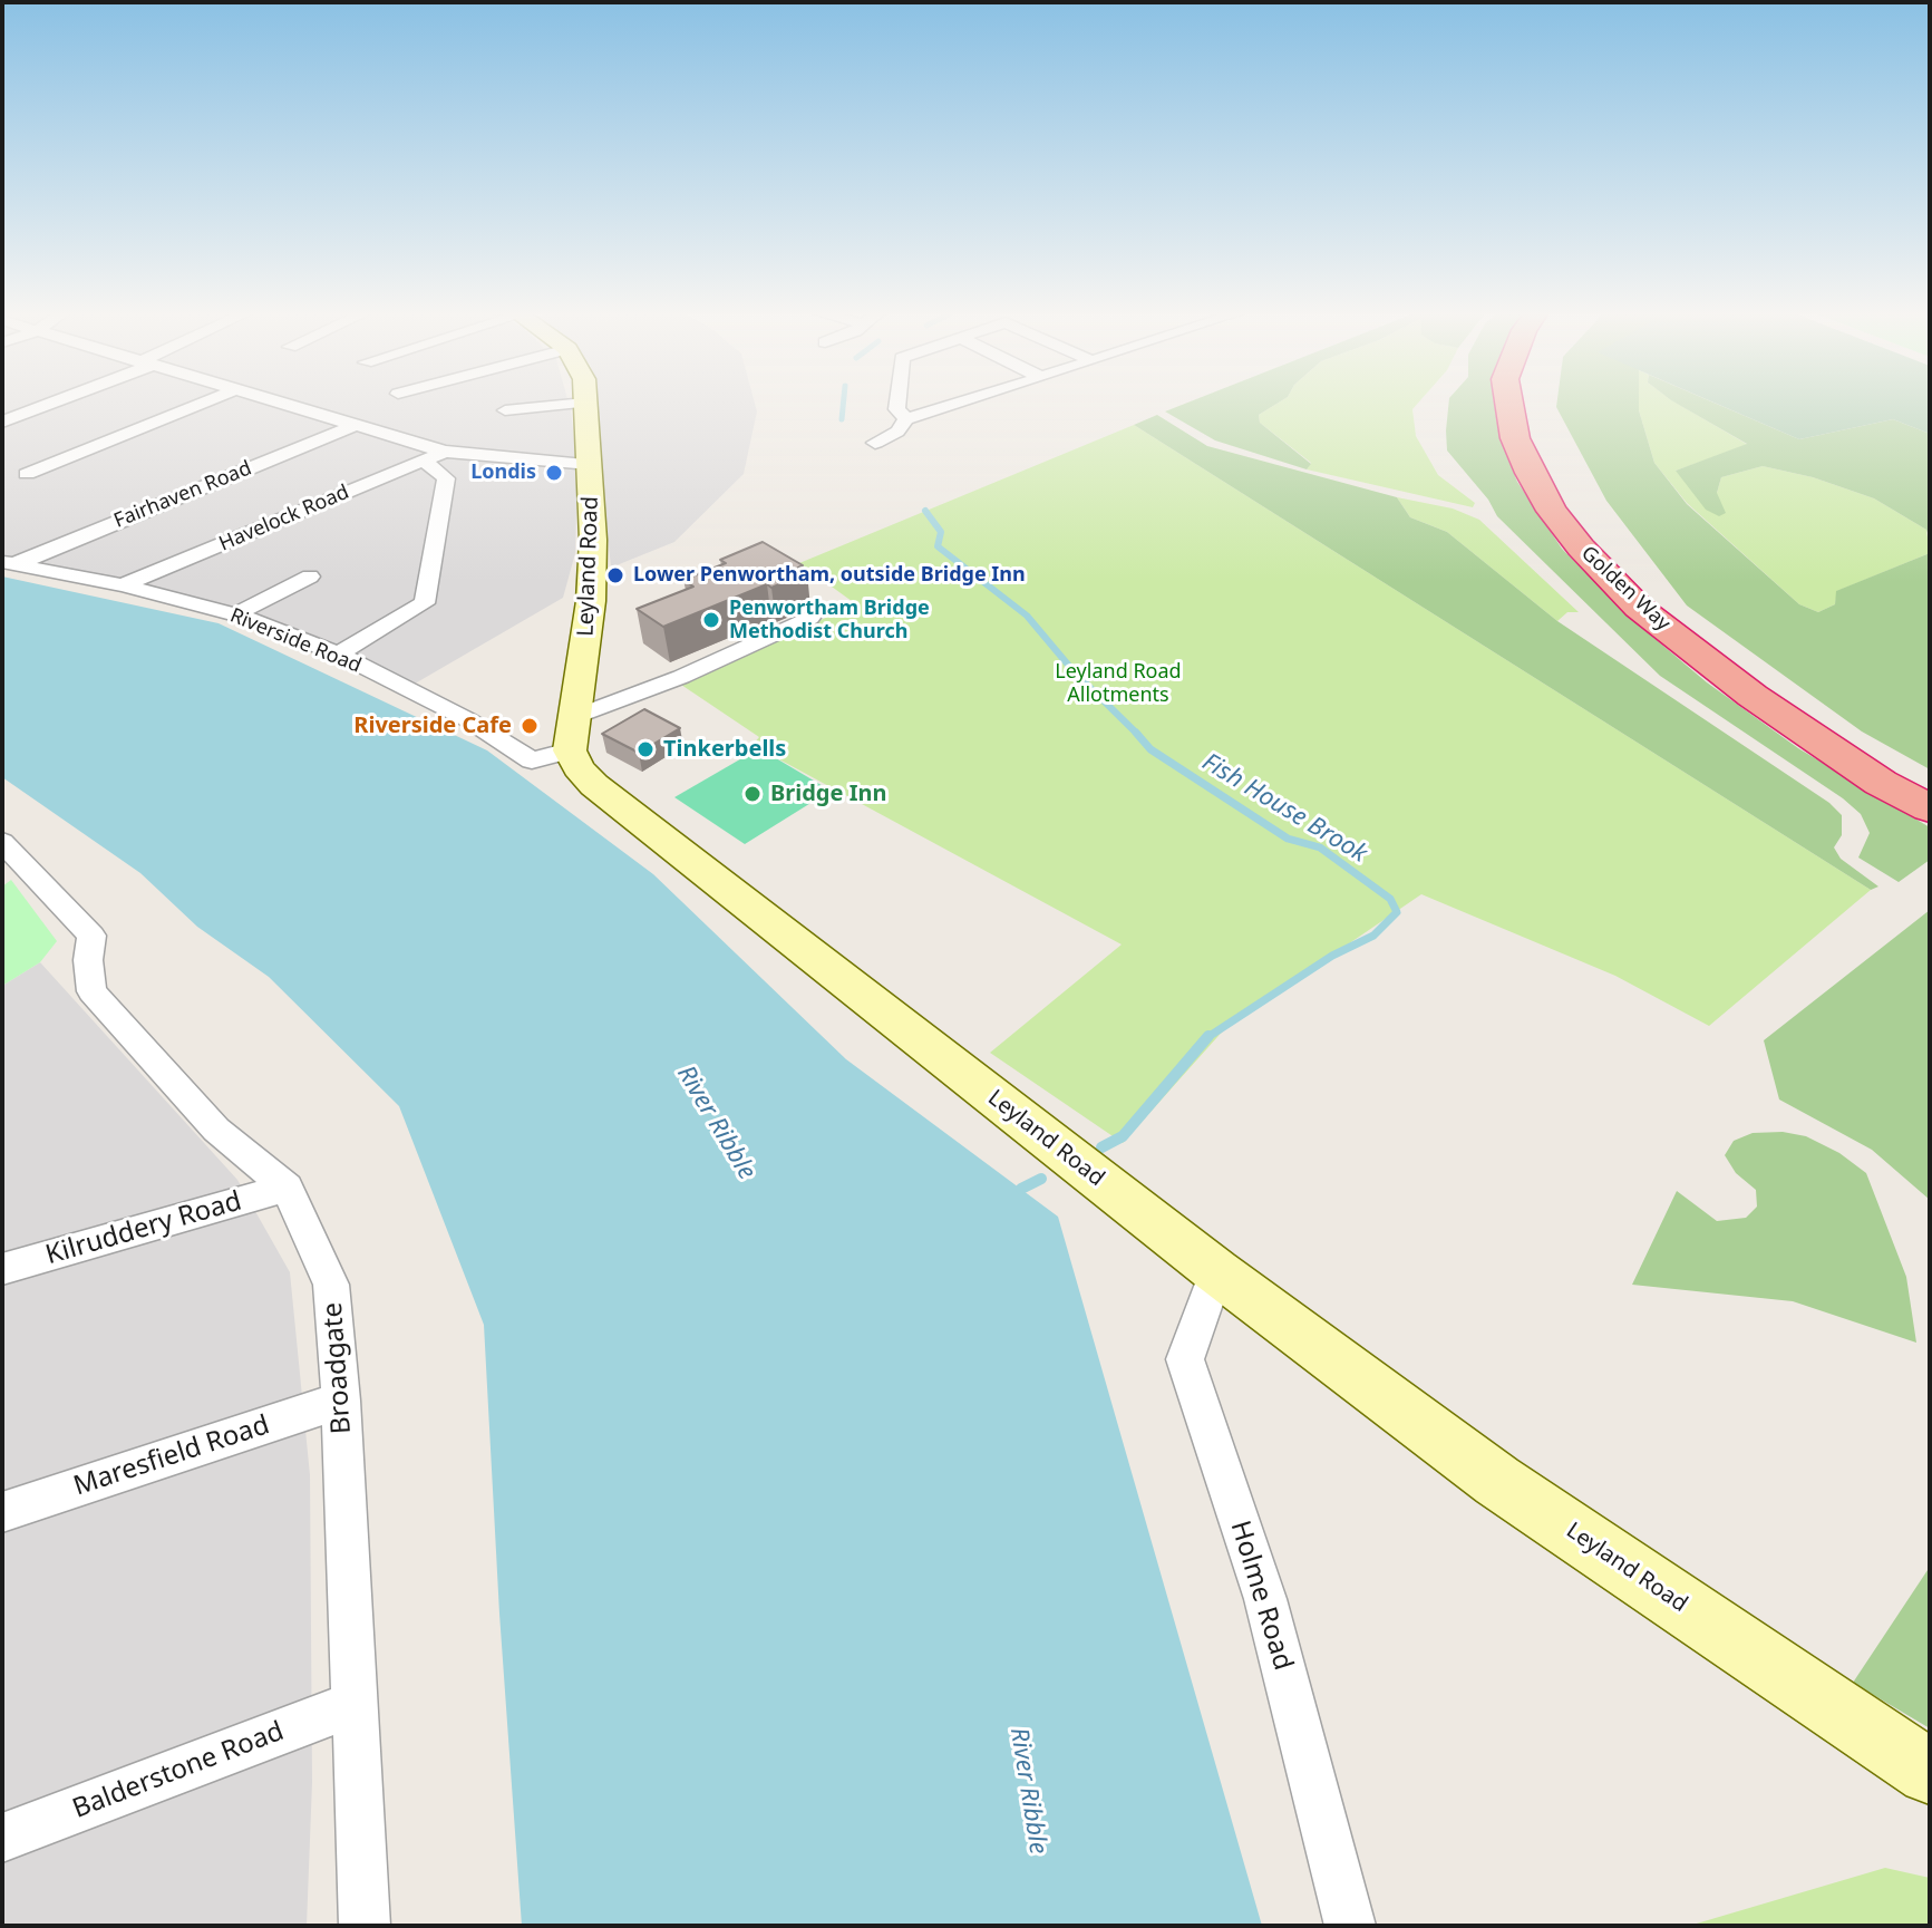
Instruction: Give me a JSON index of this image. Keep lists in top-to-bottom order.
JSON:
{
  "streets": {
    "highway": ["Golden Way"],
    "main road": ["Leyland Road"],
    "street": [
      "Fairhaven Road",
      "Havelock Road",
      "Riverside Road",
      "Kilruddery Road",
      "Broadgate",
      "Maresfield Road",
      "Holme Road",
      "Balderstone Road"
    ]
  },
  "crossings": [
    ["Fairhaven Road", "Riverside Road"],
    ["Havelock Road", "Riverside Road"],
    ["Leyland Road", "Riverside Road"],
    ["Leyland Road", "Holme Road"],
    ["Kilruddery Road", "Broadgate"],
    ["Broadgate", "Maresfield Road"],
    ["Broadgate", "Balderstone Road"]
  ],
  "water": ["Fish House Brook", "River Ribble"],
  "parks": ["Leyland Road Allotments"],
  "places": [
    "Londis",
    "Lower Penwortham, outside Bridge Inn",
    "Penwortham Bridge Methodist Church",
    "Riverside Cafe",
    "Tinkerbells",
    "Bridge Inn"
  ]
}
